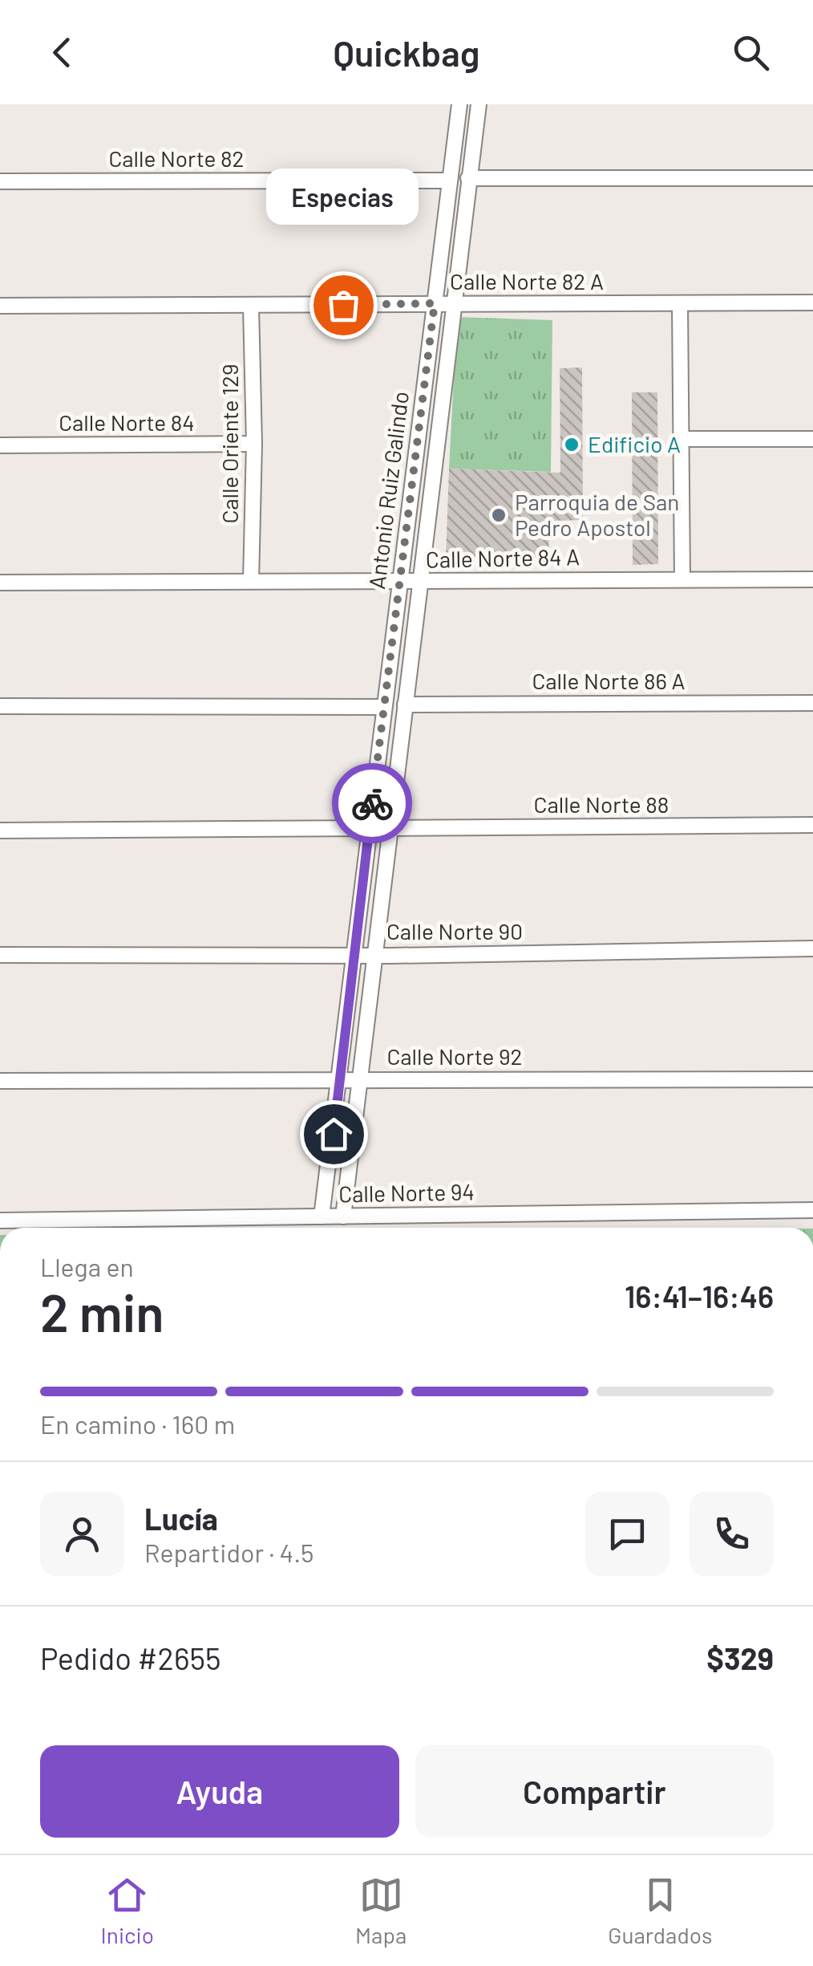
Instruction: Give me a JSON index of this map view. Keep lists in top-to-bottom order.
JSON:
{
  "streets": {
    "street": [
      "Calle Norte 82",
      "Calle Norte 82 A",
      "Calle Norte 84",
      "Calle Oriente 129",
      "Antonio Ruiz Galindo",
      "Calle Norte 84 A",
      "Calle Norte 86 A",
      "Calle Norte 88",
      "Calle Norte 90",
      "Calle Norte 92",
      "Calle Norte 94"
    ]
  },
  "crossings": [
    ["Calle Norte 82", "Antonio Ruiz Galindo"],
    ["Calle Norte 82 A", "Calle Oriente 129"],
    ["Calle Norte 82 A", "Antonio Ruiz Galindo"],
    ["Calle Norte 84", "Calle Oriente 129"],
    ["Calle Oriente 129", "Calle Norte 84 A"],
    ["Antonio Ruiz Galindo", "Calle Norte 84 A"],
    ["Antonio Ruiz Galindo", "Calle Norte 86 A"],
    ["Antonio Ruiz Galindo", "Calle Norte 88"],
    ["Antonio Ruiz Galindo", "Calle Norte 90"],
    ["Antonio Ruiz Galindo", "Calle Norte 92"],
    ["Antonio Ruiz Galindo", "Calle Norte 94"]
  ],
  "places": ["Especias", "Edificio A", "Parroquia de San Pedro Apostol"],
  "page": {
    "header": "Quickbag",
    "bubble": "Especias",
    "heading": ["2 min", "Llega en", "16:41–16:46"],
    "panel": [
      "Lucía",
      "Repartidor · 4.5",
      "Pedido #2655",
      "$329"
    ],
    "bar": "En camino · 160 m",
    "buttons": ["Ayuda", "Compartir"],
    "tabs": ["Inicio", "Mapa", "Guardados"]
  }
}
